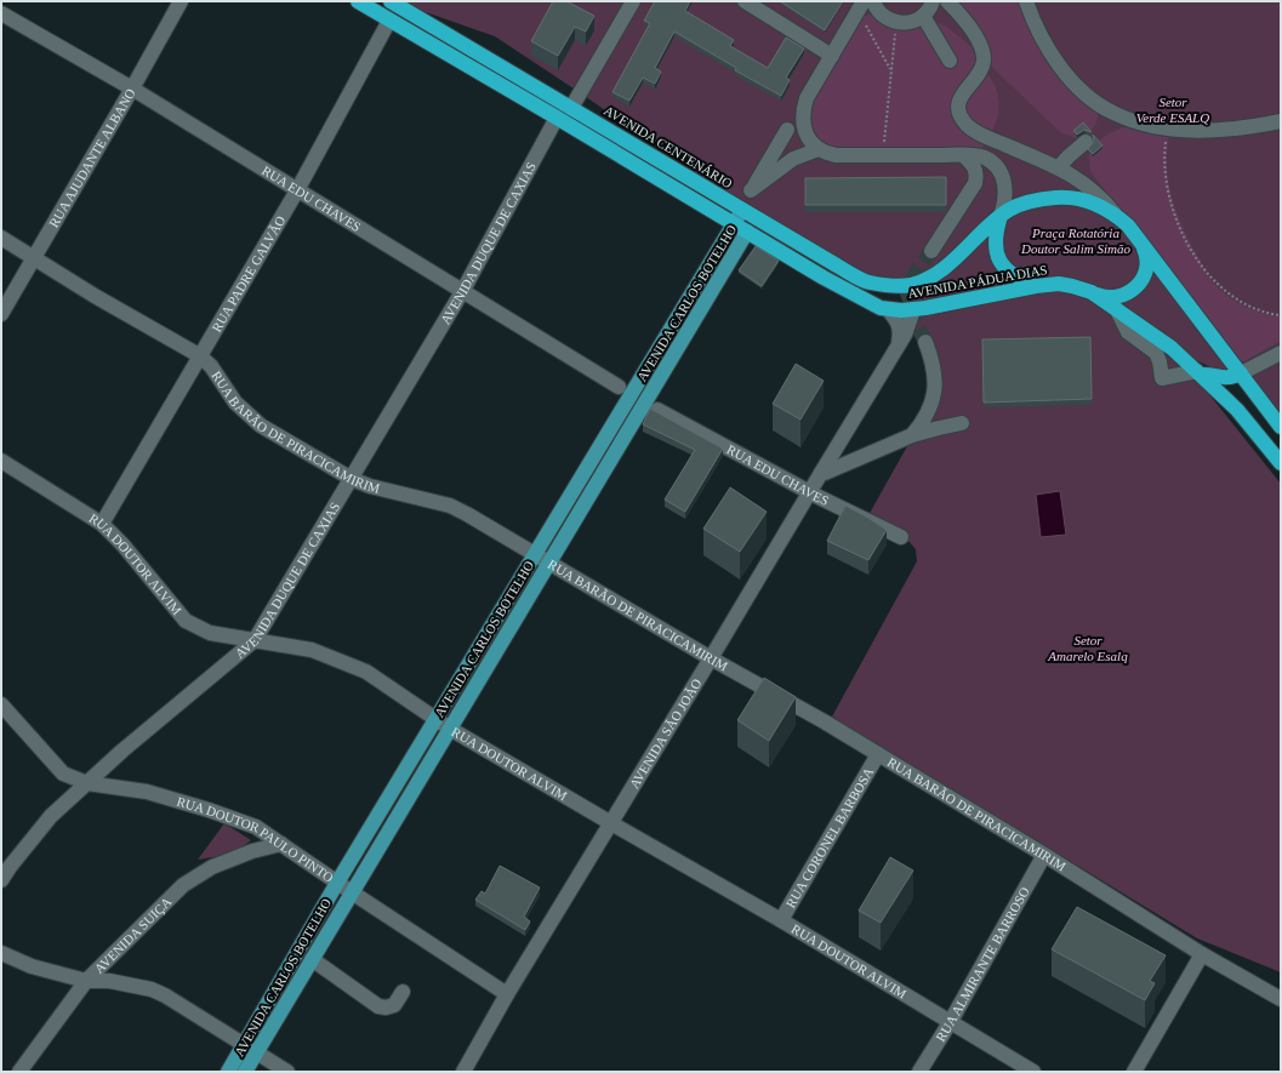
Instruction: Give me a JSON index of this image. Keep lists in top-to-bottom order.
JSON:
{
  "streets": {
    "highway": ["AVENIDA CENTENÁRIO", "AVENIDA PÁDUA DIAS"],
    "main road": ["AVENIDA CARLOS BOTELHO"],
    "street": [
      "RUA AJUDANTE ALBANO",
      "RUA EDU CHAVES",
      "AVENIDA DUQUE DE CAXIAS",
      "RUA PADRE GALVÃO",
      "RUA BARÃO DE PIRACICAMIRIM",
      "RUA DOUTOR ALVIM",
      "AVENIDA SÃO JOÃO",
      "RUA CORONEL BARBOSA",
      "RUA DOUTOR PAULO PINTO",
      "AVENIDA SUIÇA",
      "RUA ALMIRANTE BARROSO"
    ]
  },
  "crossings": [
    ["AVENIDA CENTENÁRIO", "AVENIDA PÁDUA DIAS"],
    ["AVENIDA CENTENÁRIO", "AVENIDA CARLOS BOTELHO"],
    ["RUA AJUDANTE ALBANO", "RUA EDU CHAVES"],
    ["RUA AJUDANTE ALBANO", "RUA BARÃO DE PIRACICAMIRIM"],
    ["RUA EDU CHAVES", "AVENIDA DUQUE DE CAXIAS"],
    ["RUA EDU CHAVES", "RUA PADRE GALVÃO"],
    ["RUA EDU CHAVES", "AVENIDA SÃO JOÃO"],
    ["AVENIDA DUQUE DE CAXIAS", "RUA BARÃO DE PIRACICAMIRIM"],
    ["AVENIDA DUQUE DE CAXIAS", "RUA DOUTOR ALVIM"],
    ["AVENIDA DUQUE DE CAXIAS", "RUA DOUTOR PAULO PINTO"],
    ["RUA PADRE GALVÃO", "RUA BARÃO DE PIRACICAMIRIM"],
    ["RUA PADRE GALVÃO", "RUA DOUTOR ALVIM"],
    ["AVENIDA PÁDUA DIAS", "AVENIDA CARLOS BOTELHO"],
    ["AVENIDA PÁDUA DIAS", "AVENIDA SÃO JOÃO"],
    ["AVENIDA CARLOS BOTELHO", "RUA BARÃO DE PIRACICAMIRIM"],
    ["AVENIDA CARLOS BOTELHO", "RUA DOUTOR ALVIM"],
    ["AVENIDA CARLOS BOTELHO", "RUA DOUTOR PAULO PINTO"],
    ["RUA BARÃO DE PIRACICAMIRIM", "AVENIDA SÃO JOÃO"],
    ["RUA BARÃO DE PIRACICAMIRIM", "RUA CORONEL BARBOSA"],
    ["RUA BARÃO DE PIRACICAMIRIM", "RUA ALMIRANTE BARROSO"],
    ["RUA DOUTOR ALVIM", "AVENIDA SÃO JOÃO"],
    ["RUA DOUTOR ALVIM", "RUA CORONEL BARBOSA"],
    ["RUA DOUTOR ALVIM", "RUA ALMIRANTE BARROSO"],
    ["AVENIDA SÃO JOÃO", "RUA DOUTOR PAULO PINTO"],
    ["RUA DOUTOR PAULO PINTO", "AVENIDA SUIÇA"]
  ],
  "parks": ["Setor Verde ESALQ", "Praça Rotatória Doutor Salim Simão", "Setor Amarelo Esalq"]
}
